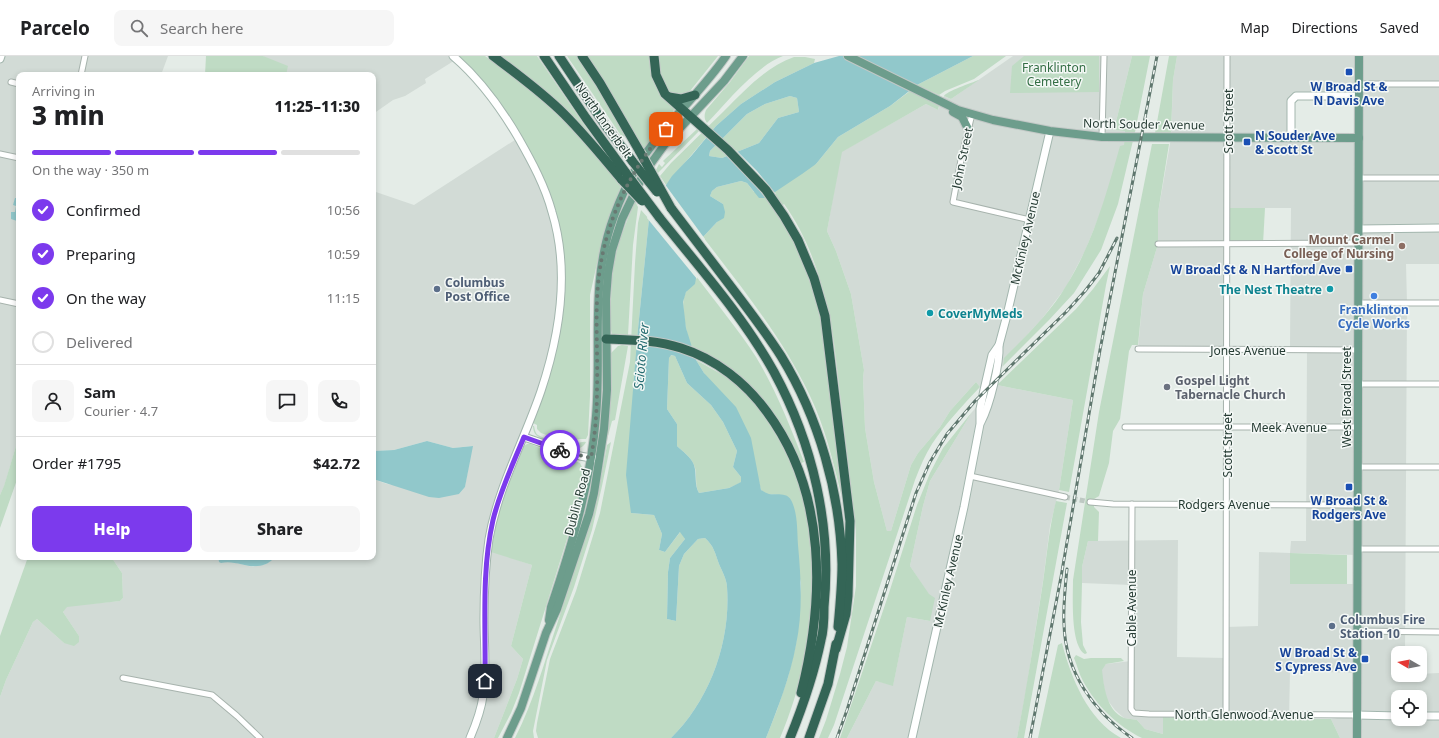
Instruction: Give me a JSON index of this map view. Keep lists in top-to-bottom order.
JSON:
{
  "streets": {
    "highway": ["North Innerbelt"],
    "main road": [
      "North Souder Avenue",
      "McKinley Avenue",
      "West Broad Street",
      "Dublin Road"
    ],
    "street": [
      "Scott Street",
      "John Street",
      "Jones Avenue",
      "Meek Avenue",
      "Rodgers Avenue",
      "Cable Avenue",
      "North Glenwood Avenue"
    ]
  },
  "crossings": [
    ["Scott Street", "North Souder Avenue"],
    ["Scott Street", "Jones Avenue"],
    ["Scott Street", "Meek Avenue"],
    ["Scott Street", "Rodgers Avenue"],
    ["Scott Street", "North Glenwood Avenue"],
    ["North Souder Avenue", "John Street"],
    ["North Souder Avenue", "McKinley Avenue"],
    ["North Souder Avenue", "West Broad Street"],
    ["John Street", "McKinley Avenue"],
    ["Jones Avenue", "West Broad Street"],
    ["West Broad Street", "Meek Avenue"],
    ["West Broad Street", "Rodgers Avenue"],
    ["West Broad Street", "North Glenwood Avenue"],
    ["Rodgers Avenue", "Cable Avenue"],
    ["Cable Avenue", "North Glenwood Avenue"]
  ],
  "water": ["Scioto River"],
  "parks": ["Franklinton Cemetery"],
  "places": {
    "transit": [
      "W Broad St & N Davis Ave",
      "N Souder Ave & Scott St",
      "W Broad St & N Hartford Ave",
      "W Broad St & Rodgers Ave",
      "W Broad St & S Cypress Ave"
    ],
    "other": [
      "Mount Carmel College of Nursing",
      "Columbus Post Office",
      "The Nest Theatre",
      "Franklinton Cycle Works",
      "CoverMyMeds",
      "Gospel Light Tabernacle Church",
      "Columbus Fire Station 10"
    ]
  },
  "north": "left",
  "page": {
    "header": "Parcelo",
    "search": "Search here",
    "nav": ["Map", "Directions", "Saved"],
    "heading": ["3 min", "Arriving in", "11:25–11:30"],
    "panel": [
      "Sam",
      "Courier · 4.7",
      "Order #1795",
      "$42.72"
    ],
    "bar": "On the way · 350 m",
    "list": [
      ["Confirmed", "10:56"],
      ["Preparing", "10:59"],
      ["On the way", "11:15"],
      "Delivered"
    ],
    "buttons": ["Help", "Share"]
  }
}
